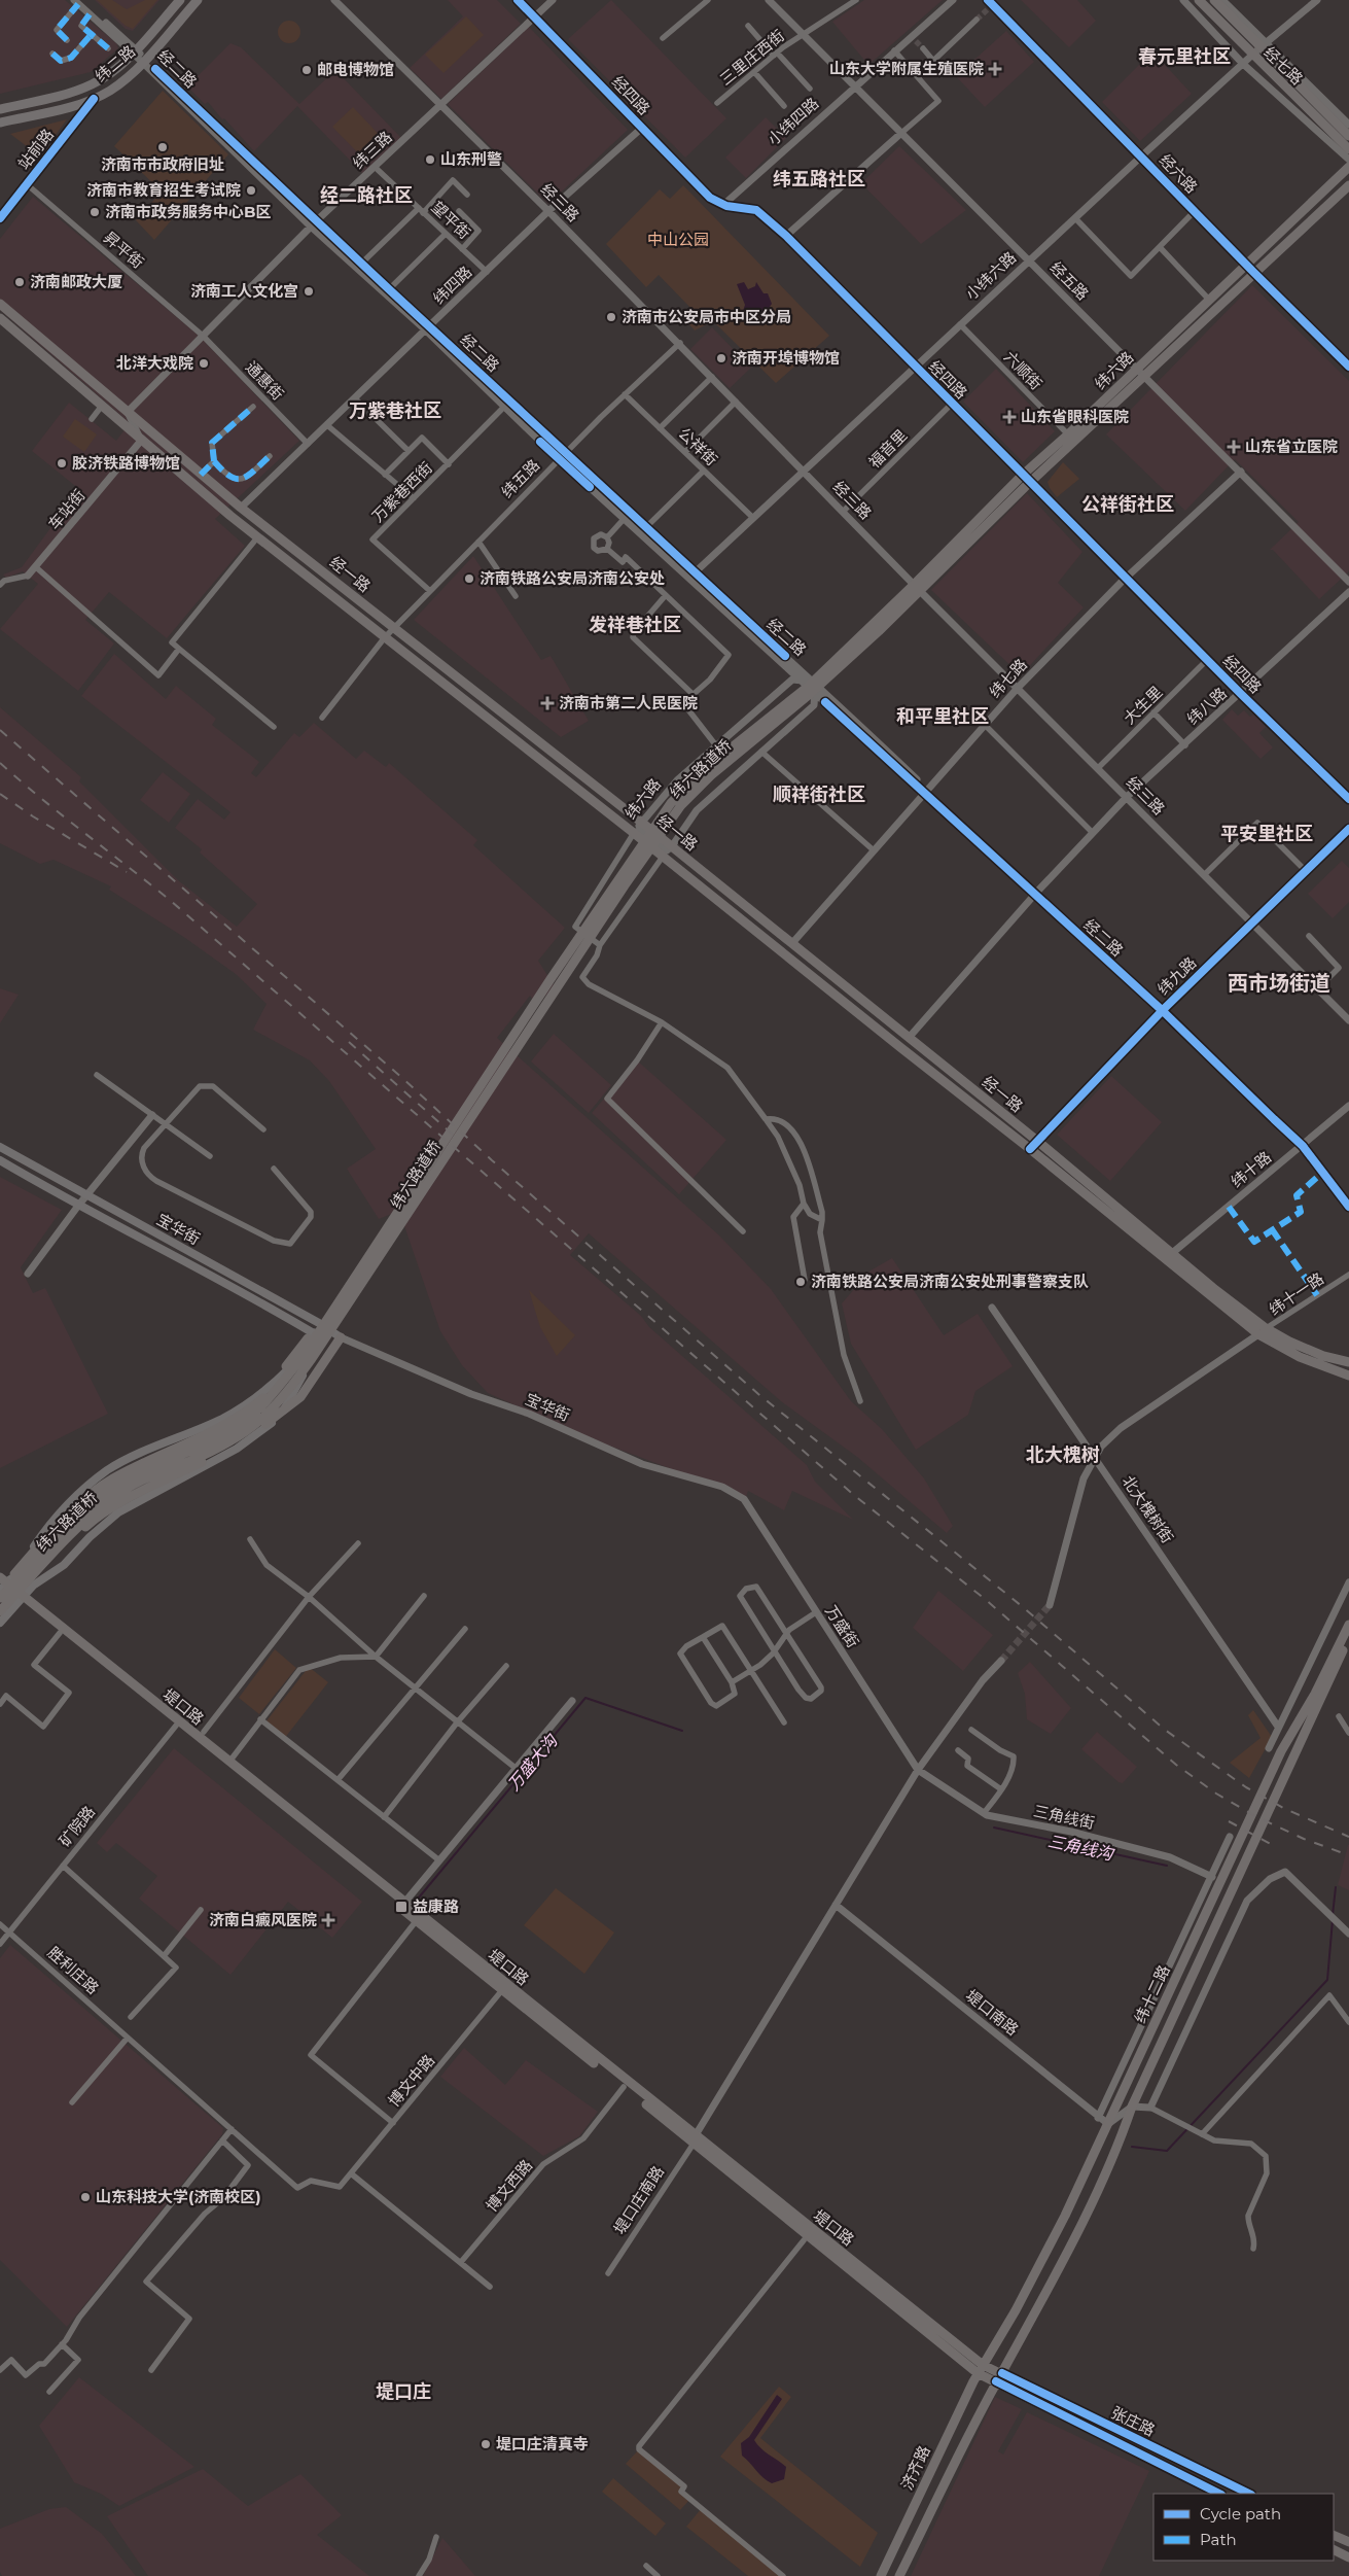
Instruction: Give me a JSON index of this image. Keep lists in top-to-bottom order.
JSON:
{
  "streets": {
    "highway": ["纬二路"],
    "main road": [
      "经七路",
      "经四路",
      "纬六路",
      "经一路",
      "纬六路道桥",
      "宝华街",
      "堤口路",
      "纬十二路",
      "张庄路",
      "济齐路"
    ],
    "street": [
      "三里庄西街",
      "经二路",
      "小纬四路",
      "站前路",
      "纬三路",
      "经六路",
      "经三路",
      "望平街",
      "昇平街",
      "小纬六路",
      "经五路",
      "纬四路",
      "六顺街",
      "通惠街",
      "公祥街",
      "福音里",
      "纬五路",
      "万紫巷西街",
      "车站街",
      "纬七路",
      "大生里",
      "纬八路",
      "纬九路",
      "纬十路",
      "纬十一路",
      "北大槐树街",
      "万盛街",
      "三角线街",
      "矿院路",
      "胜利庄路",
      "堤口南路",
      "博文中路",
      "博文西路",
      "堤口庄南路"
    ]
  },
  "crossings": [
    ["三里庄西街", "经五路"],
    ["纬二路", "经二路"],
    ["纬二路", "站前路"],
    ["经七路", "小纬六路"],
    ["经二路", "纬三路"],
    ["经二路", "小纬六路"],
    ["经二路", "纬四路"],
    ["经二路", "纬六路"],
    ["经二路", "纬五路"],
    ["经二路", "万紫巷西街"],
    ["经二路", "纬七路"],
    ["经二路", "纬八路"],
    ["经二路", "纬六路道桥"],
    ["经二路", "纬九路"],
    ["经二路", "纬十路"],
    ["经四路", "小纬四路"],
    ["经四路", "纬三路"],
    ["经四路", "小纬六路"],
    ["经四路", "纬四路"],
    ["经四路", "纬六路"],
    ["经四路", "福音里"],
    ["经四路", "纬七路"],
    ["经四路", "大生里"],
    ["经四路", "纬八路"],
    ["小纬四路", "经五路"],
    ["站前路", "昇平街"],
    ["纬三路", "经三路"],
    ["纬三路", "望平街"],
    ["纬三路", "昇平街"],
    ["纬三路", "通惠街"],
    ["纬三路", "经一路"],
    ["经六路", "小纬六路"],
    ["经六路", "纬六路"],
    ["经三路", "小纬六路"],
    ["经三路", "纬四路"],
    ["经三路", "纬六路"],
    ["经三路", "福音里"],
    ["经三路", "纬五路"],
    ["经三路", "纬七路"],
    ["经三路", "大生里"],
    ["经三路", "纬八路"],
    ["经三路", "纬九路"],
    ["望平街", "纬四路"],
    ["昇平街", "通惠街"],
    ["小纬六路", "经五路"],
    ["小纬六路", "六顺街"],
    ["小纬六路", "公祥街"],
    ["经五路", "纬六路"],
    ["经五路", "纬七路"],
    ["纬四路", "通惠街"],
    ["纬四路", "经一路"],
    ["六顺街", "纬六路"],
    ["纬六路", "经一路"],
    ["纬六路", "纬六路道桥"],
    ["公祥街", "纬五路"],
    ["纬五路", "万紫巷西街"],
    ["纬五路", "经一路"],
    ["车站街", "经一路"],
    ["经一路", "纬七路"],
    ["经一路", "纬八路"],
    ["经一路", "纬九路"],
    ["经一路", "纬十路"],
    ["经一路", "纬十一路"],
    ["纬六路道桥", "堤口路"],
    ["宝华街", "万盛街"],
    ["万盛街", "三角线街"],
    ["堤口路", "矿院路"],
    ["堤口路", "纬十二路"],
    ["堤口路", "博文中路"],
    ["堤口路", "博文西路"],
    ["堤口路", "堤口庄南路"],
    ["堤口路", "张庄路"],
    ["堤口路", "济齐路"],
    ["矿院路", "胜利庄路"],
    ["胜利庄路", "博文中路"],
    ["纬十二路", "堤口南路"],
    ["纬十二路", "张庄路"],
    ["纬十二路", "济齐路"],
    ["张庄路", "济齐路"]
  ],
  "districts": [
    "春元里社区",
    "纬五路社区",
    "经二路社区",
    "万紫巷社区",
    "公祥街社区",
    "发祥巷社区",
    "和平里社区",
    "顺祥街社区",
    "平安里社区",
    "西市场街道",
    "北大槐树",
    "堤口庄"
  ],
  "water": ["万盛大沟", "三角线沟"],
  "parks": ["中山公园"],
  "places": {
    "health": [
      "山东大学附属生殖医院",
      "山东省眼科医院",
      "山东省立医院",
      "济南市第二人民医院",
      "济南白癜风医院"
    ],
    "other": [
      "邮电博物馆",
      "济南市市政府旧址",
      "山东刑警",
      "济南市教育招生考试院",
      "济南市政务服务中心B区",
      "济南邮政大厦",
      "济南工人文化宫",
      "济南市公安局市中区分局",
      "济南开埠博物馆",
      "北洋大戏院",
      "胶济铁路博物馆",
      "济南铁路公安局济南公安处",
      "济南铁路公安局济南公安处刑事警察支队",
      "山东科技大学(济南校区)",
      "堤口庄清真寺"
    ],
    "transit": ["益康路"]
  },
  "legend": ["Cycle path", "Path"]
}
